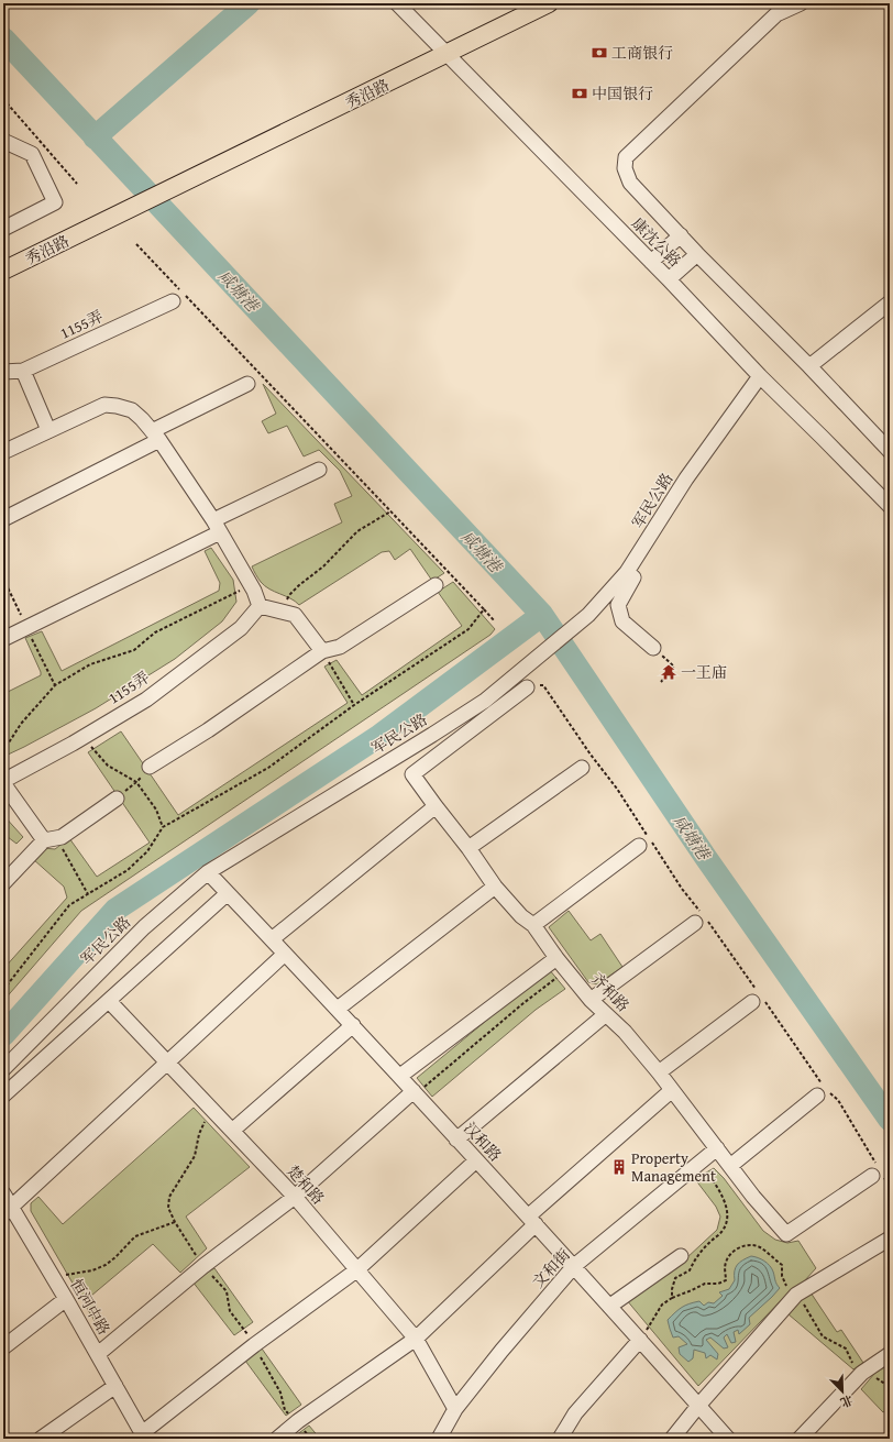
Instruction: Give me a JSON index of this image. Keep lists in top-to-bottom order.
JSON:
{
  "streets": {
    "main road": ["秀沿路"],
    "street": [
      "康沈公路",
      "1155弄",
      "军民公路",
      "齐和路",
      "汉和路",
      "楚和路",
      "文和街",
      "恒河中路"
    ]
  },
  "crossings": [
    ["秀沿路", "康沈公路"],
    ["康沈公路", "军民公路"],
    ["军民公路", "汉和路"],
    ["齐和路", "文和街"],
    ["汉和路", "文和街"],
    ["楚和路", "文和街"]
  ],
  "water": ["咸塘港"],
  "places": {
    "bank": ["工商银行", "中国银行"],
    "temple": ["一王庙"],
    "building": ["Property Management"]
  },
  "north": "bottom right"
}
